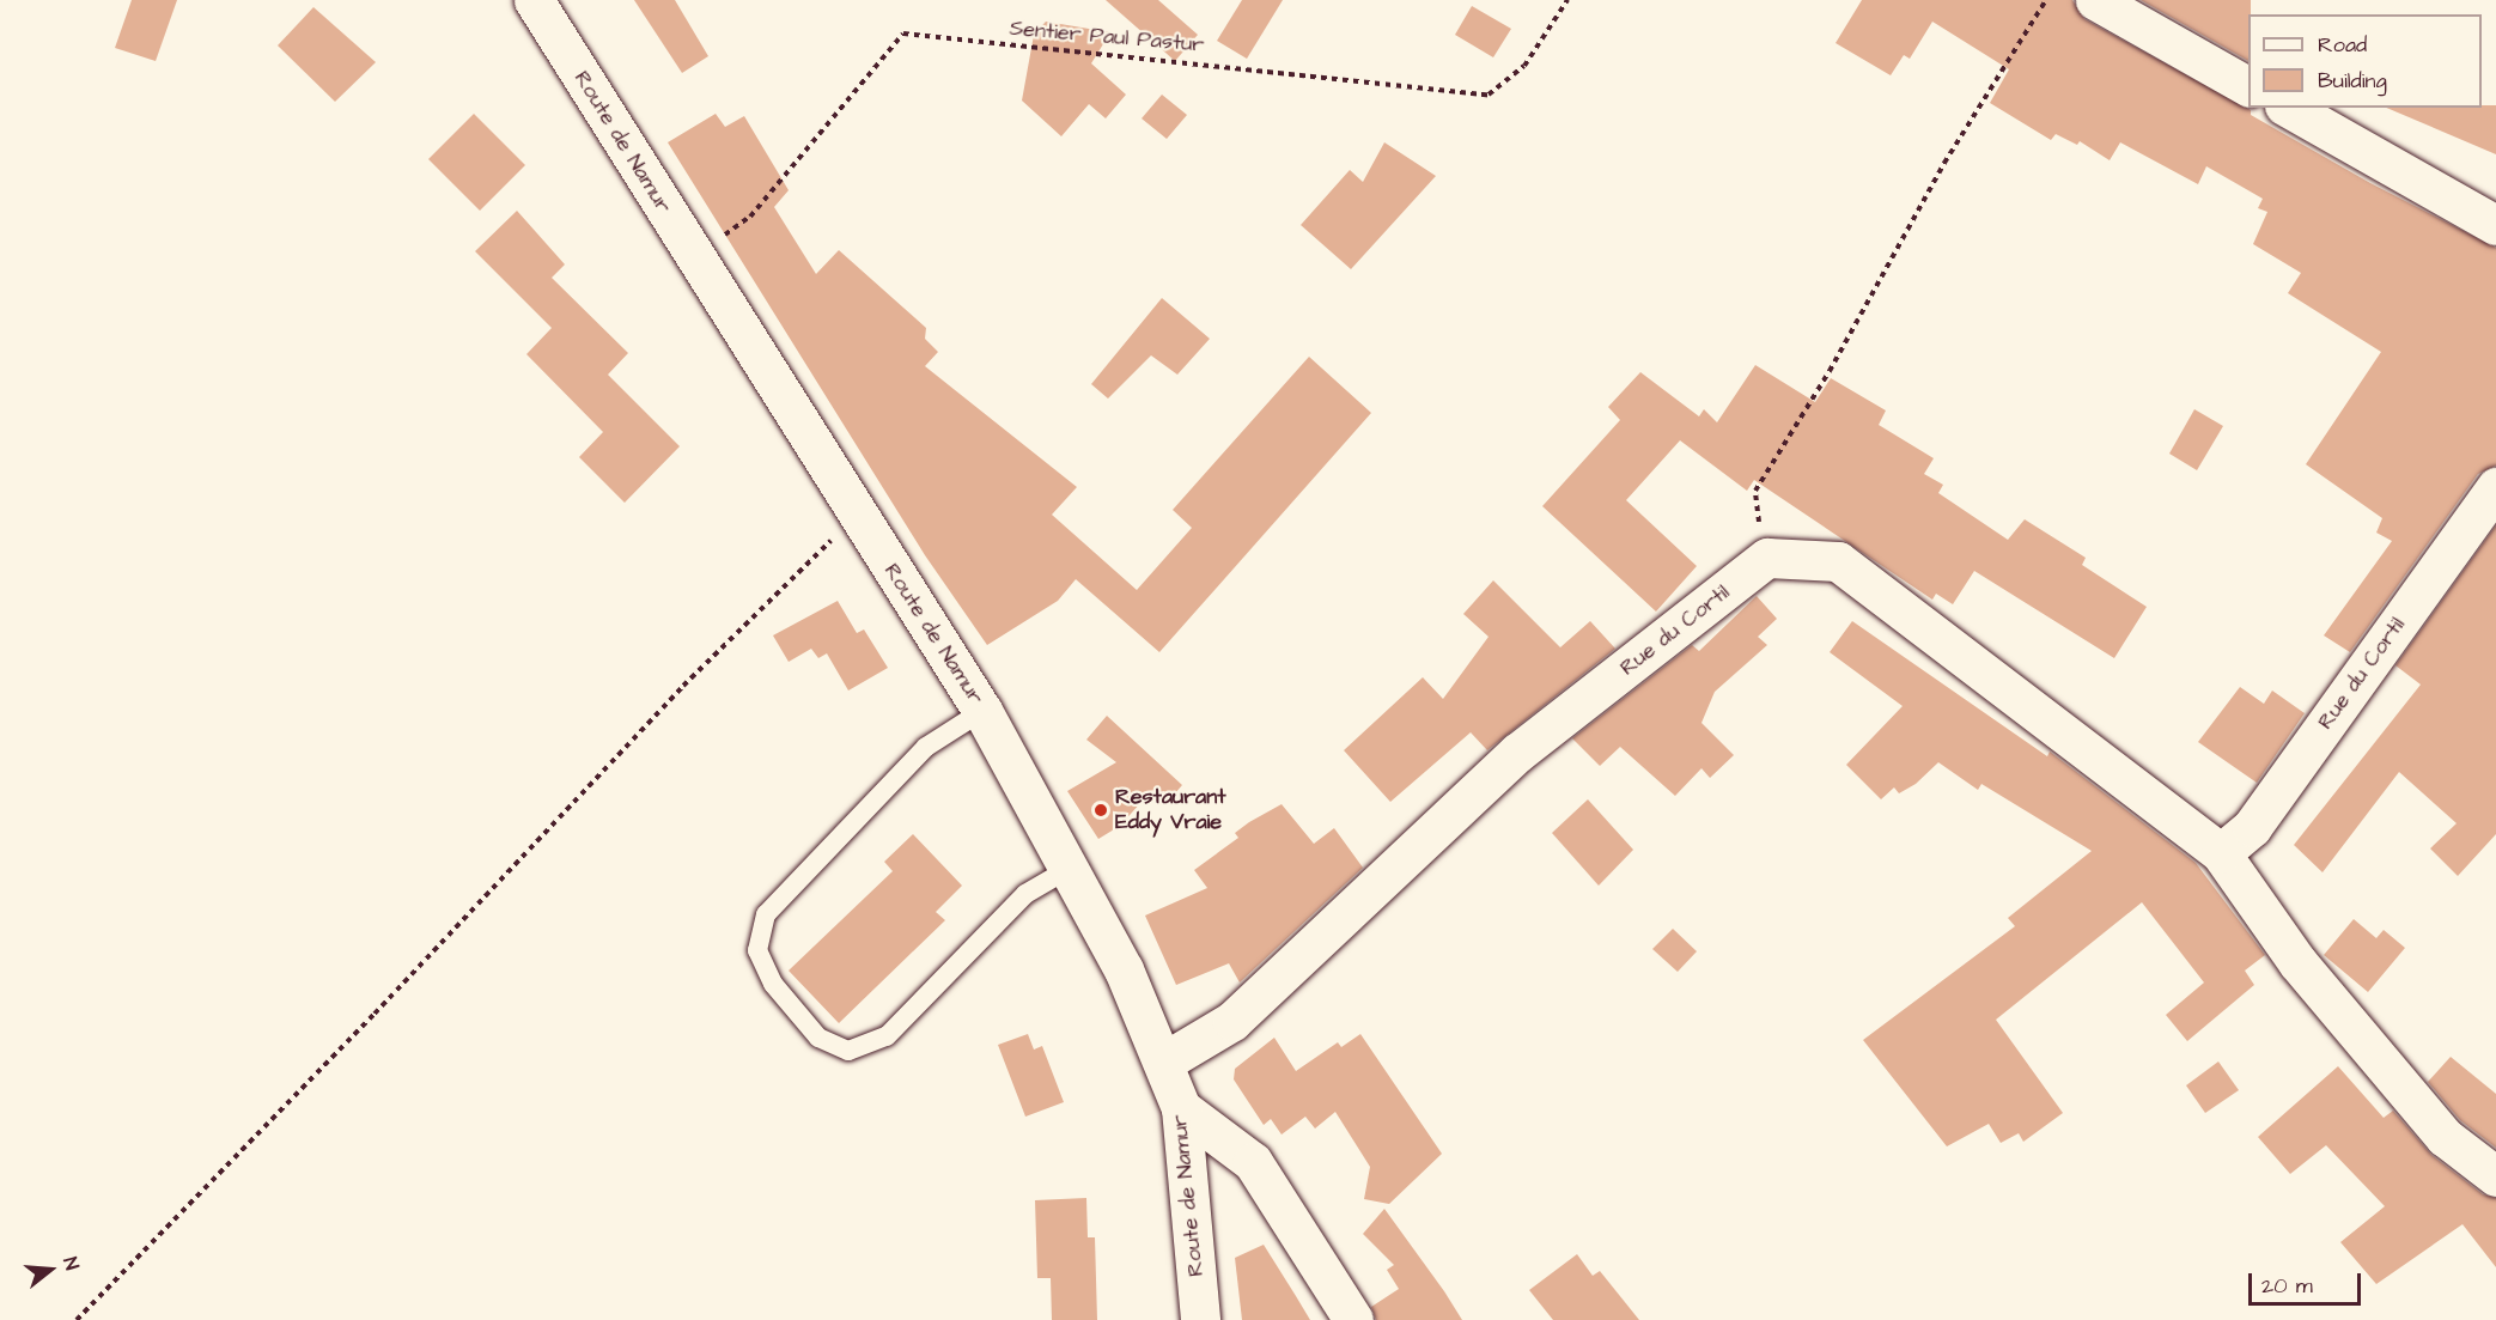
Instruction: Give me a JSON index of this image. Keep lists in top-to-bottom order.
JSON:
{
  "streets": {
    "street": ["Route de Namur", "Rue du Cortil"],
    "path": ["Sentier Paul Pastur"]
  },
  "crossings": [
    ["Sentier Paul Pastur", "Route de Namur"],
    ["Route de Namur", "Rue du Cortil"]
  ],
  "places": ["Restaurant Eddy Vraie"],
  "legend": ["Road", "Building"],
  "scale_bar": "20 m",
  "north": "right"
}
